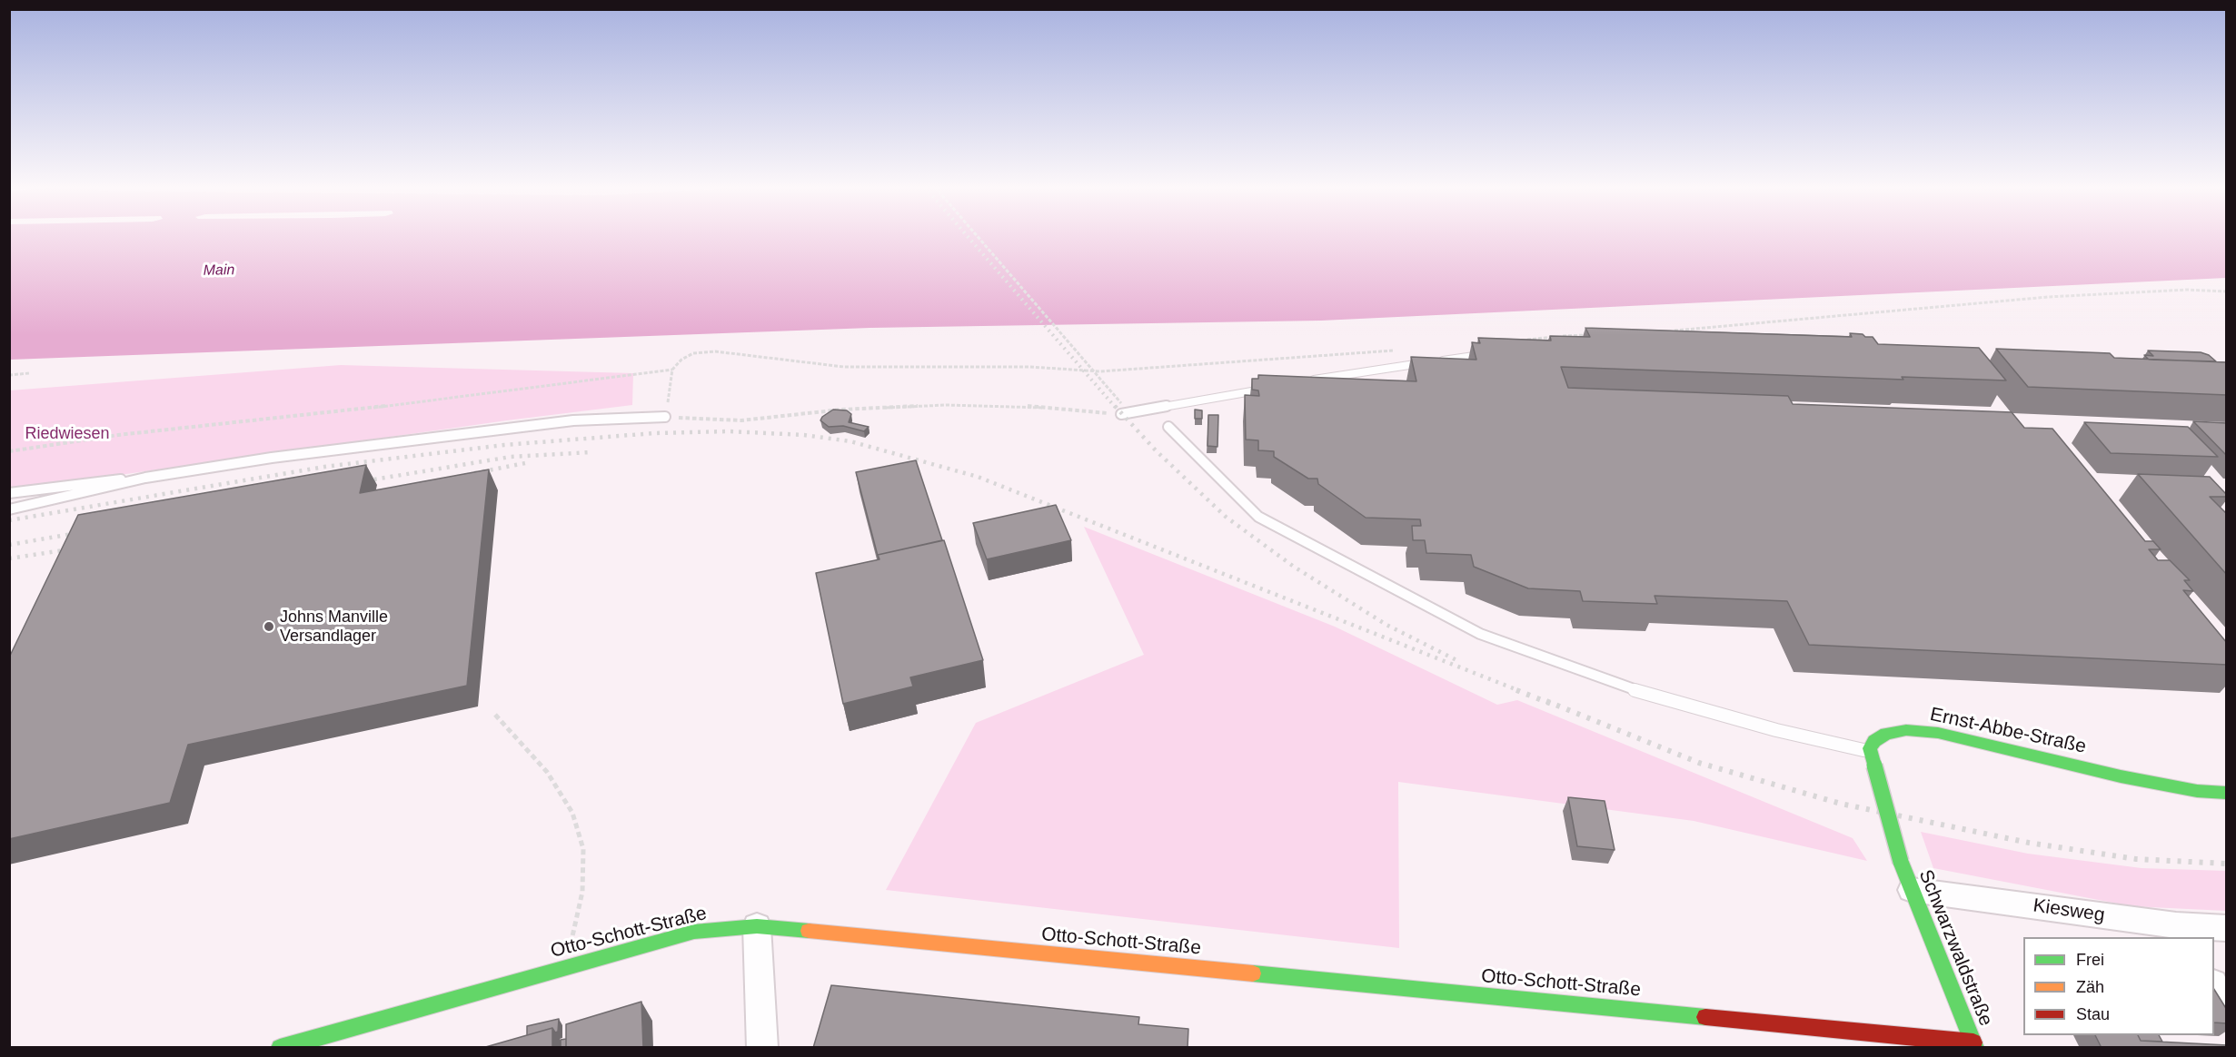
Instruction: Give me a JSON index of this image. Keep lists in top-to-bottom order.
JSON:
{
  "streets": {
    "street": [
      "Ernst-Abbe-Straße",
      "Kiesweg",
      "Otto-Schott-Straße",
      "Schwarzwaldstraße"
    ]
  },
  "crossings": [
    ["Ernst-Abbe-Straße", "Schwarzwaldstraße"],
    ["Kiesweg", "Schwarzwaldstraße"],
    ["Otto-Schott-Straße", "Schwarzwaldstraße"]
  ],
  "water": ["Main"],
  "parks": ["Riedwiesen"],
  "places": ["Johns Manville Versandlager"],
  "legend": ["Frei", "Zäh", "Stau"]
}
